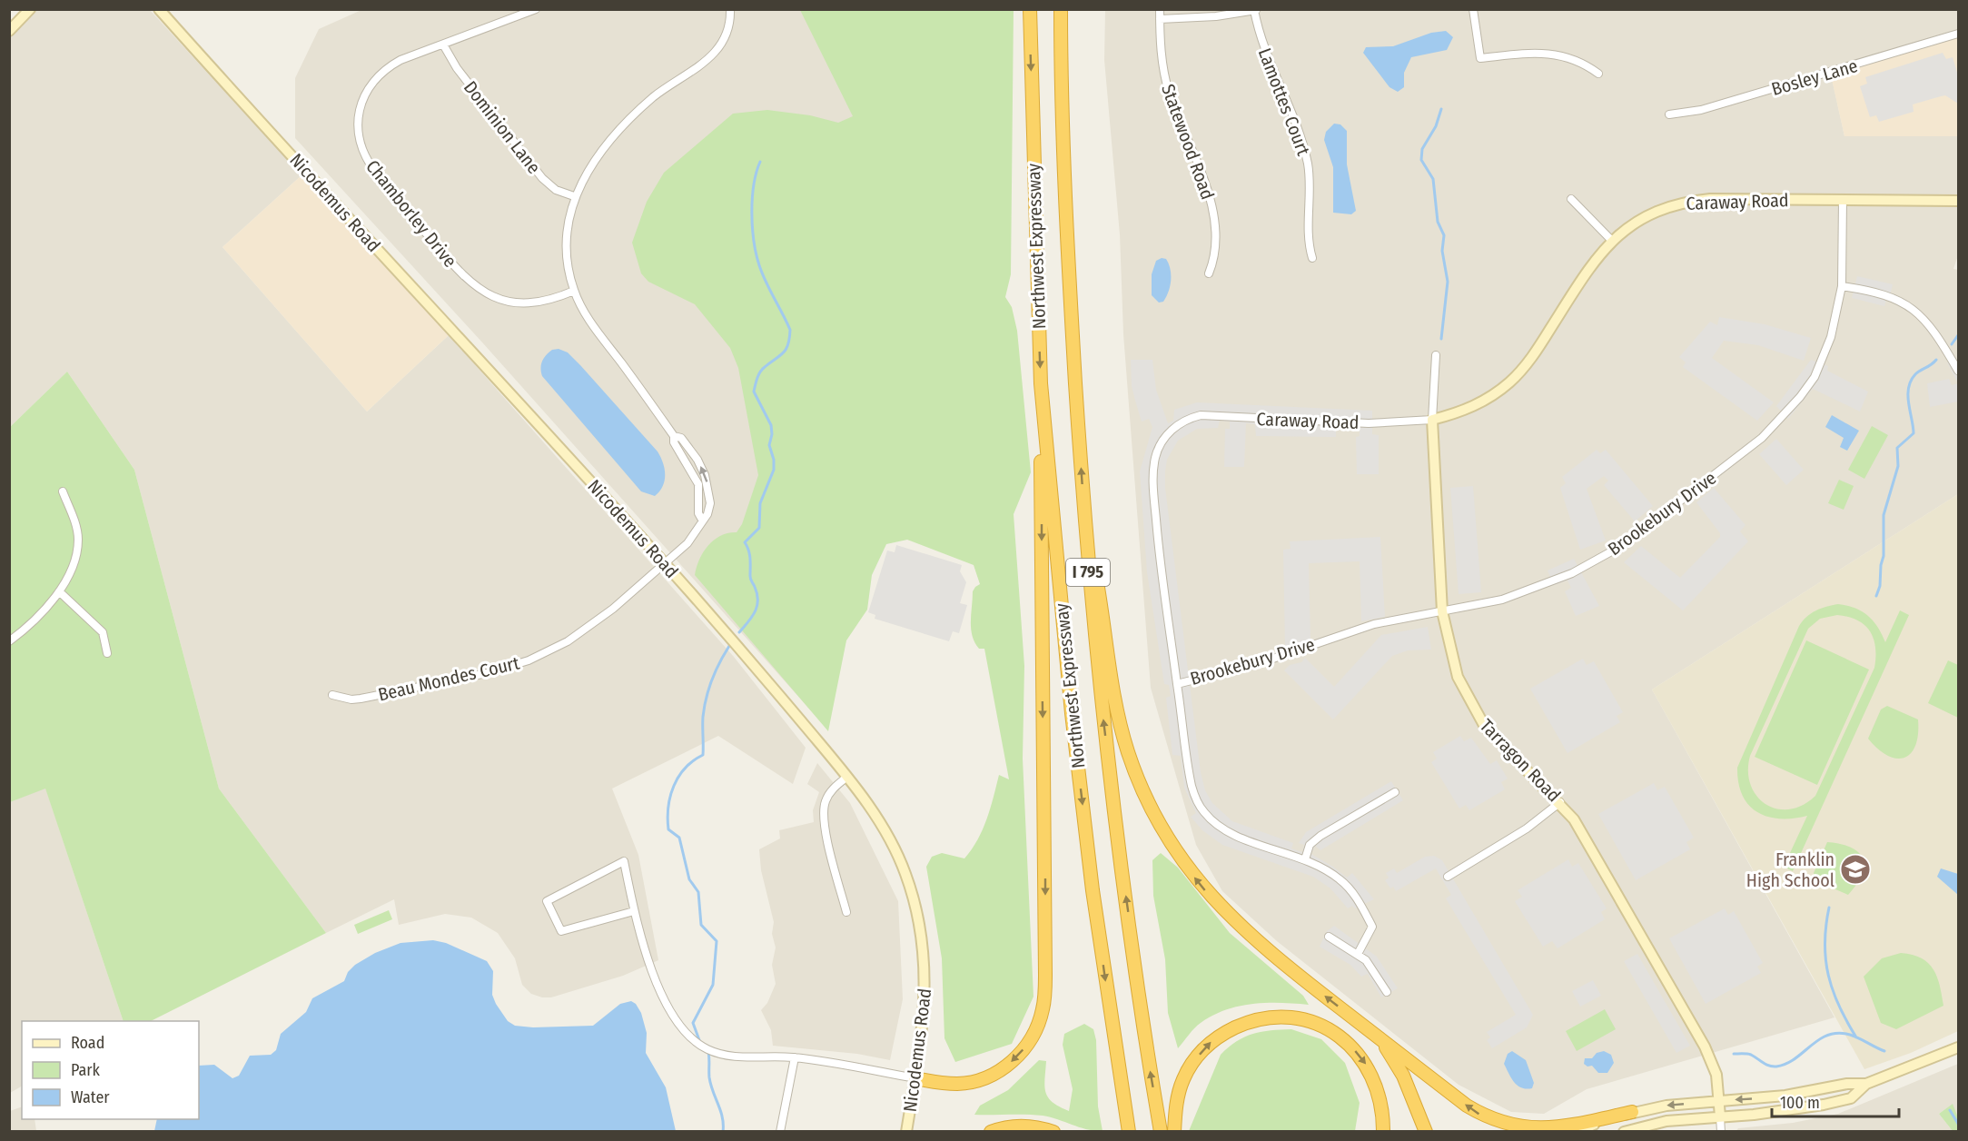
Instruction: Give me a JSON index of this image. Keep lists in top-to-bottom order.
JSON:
{
  "streets": {
    "highway": ["Northwest Expressway", "I 795"],
    "street": [
      "Bosley Lane",
      "Lamottes Court",
      "Dominion Lane",
      "Statewood Road",
      "Caraway Road",
      "Nicodemus Road",
      "Chamborley Drive",
      "Brookebury Drive",
      "Beau Mondes Court",
      "Tarragon Road"
    ]
  },
  "crossings": [
    ["Dominion Lane", "Chamborley Drive"],
    ["Caraway Road", "Brookebury Drive"],
    ["Caraway Road", "Tarragon Road"],
    ["Nicodemus Road", "Beau Mondes Court"],
    ["Brookebury Drive", "Tarragon Road"]
  ],
  "places": {
    "school or university": ["Franklin High School"]
  },
  "legend": ["Road", "Park", "Water"],
  "scale_bar": "100 m"
}
